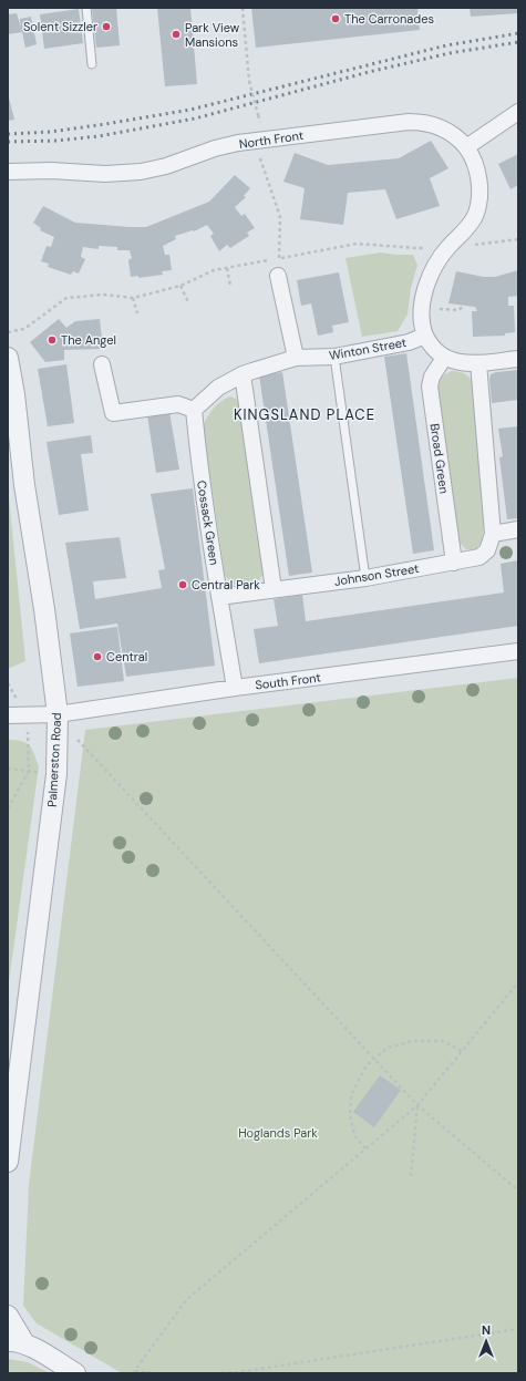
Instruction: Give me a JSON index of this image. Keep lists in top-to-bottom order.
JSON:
{
  "streets": {
    "street": [
      "North Front",
      "Winton Street",
      "Broad Green",
      "Cossack Green",
      "Johnson Street",
      "South Front",
      "Palmerston Road"
    ]
  },
  "crossings": [
    ["Winton Street", "Cossack Green"],
    ["Broad Green", "Johnson Street"],
    ["Cossack Green", "Johnson Street"],
    ["Cossack Green", "South Front"],
    ["South Front", "Palmerston Road"]
  ],
  "districts": ["KINGSLAND PLACE"],
  "parks": ["Hoglands Park"],
  "places": [
    "The Carronades",
    "Solent Sizzler",
    "Park View Mansions",
    "The Angel",
    "Central Park",
    "Central"
  ],
  "north": "top"
}
